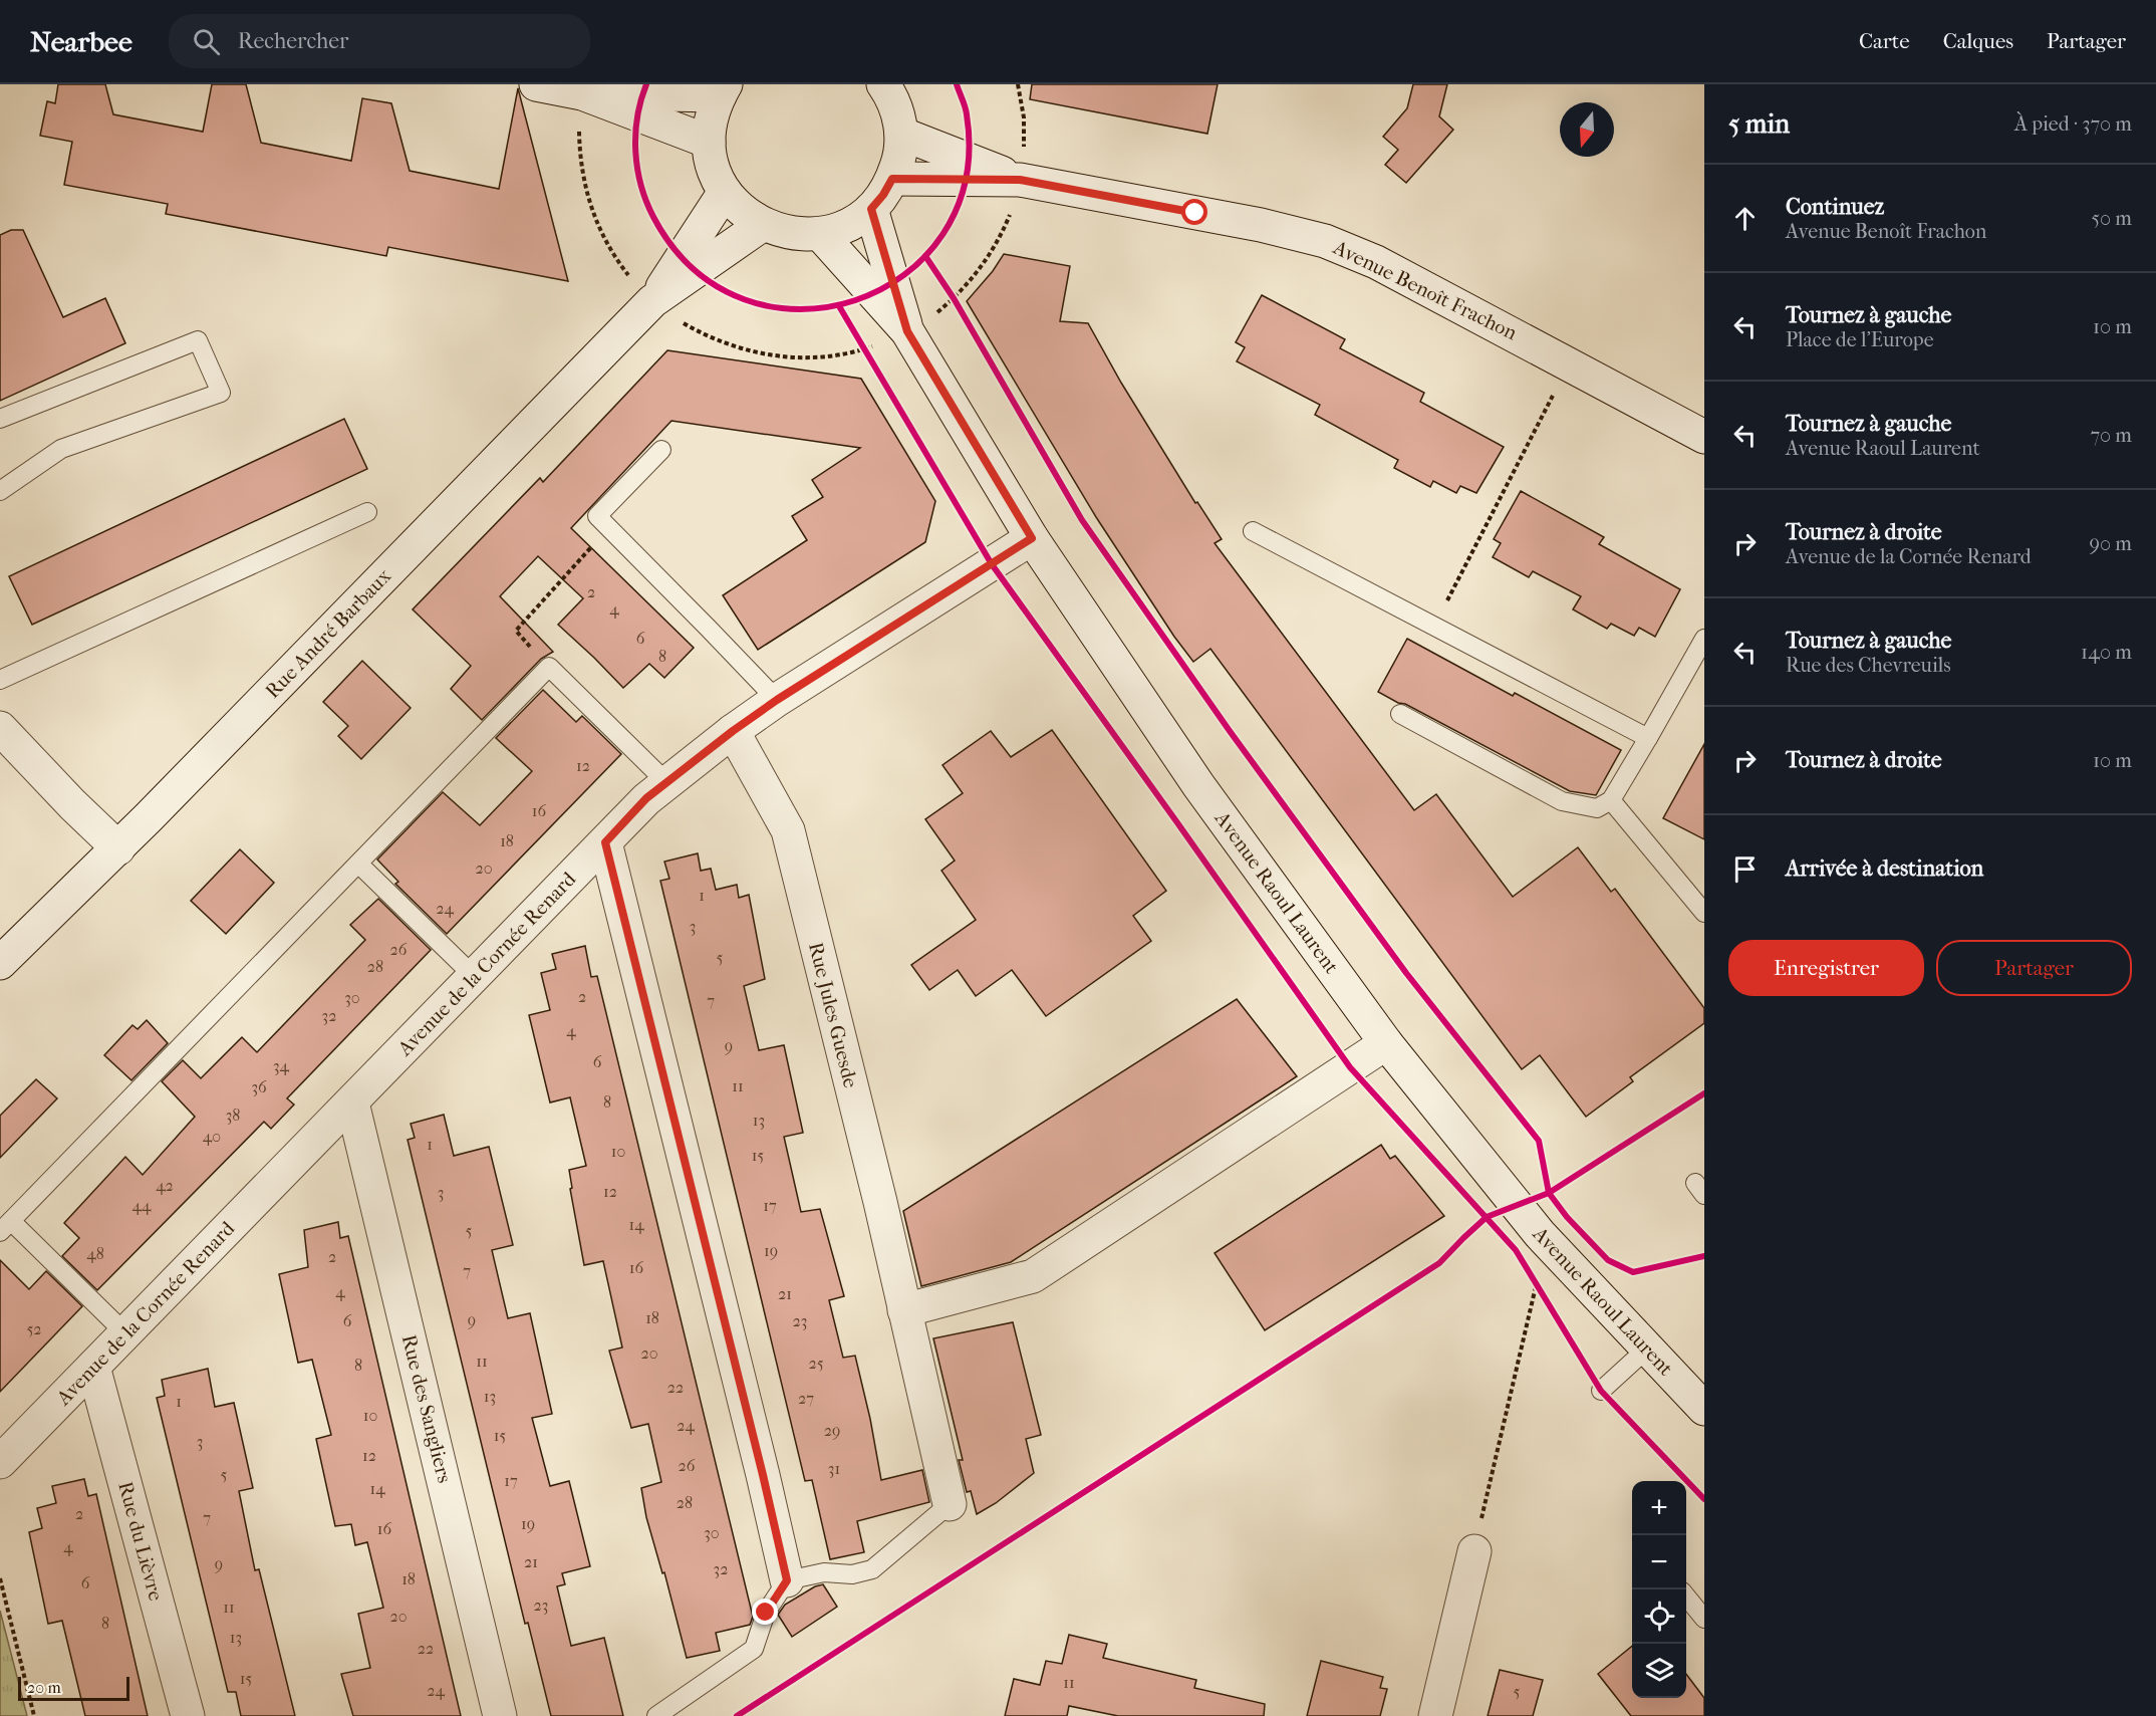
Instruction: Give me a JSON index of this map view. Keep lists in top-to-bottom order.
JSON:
{
  "streets": {
    "street": [
      "Avenue Benoît Frachon",
      "Rue André Barbaux",
      "Avenue Raoul Laurent",
      "Avenue de la Cornée Renard",
      "Rue Jules Guesde",
      "Rue des Sangliers",
      "Rue du Lièvre"
    ]
  },
  "crossings": [
    ["Avenue Raoul Laurent", "Avenue de la Cornée Renard"],
    ["Avenue de la Cornée Renard", "Rue Jules Guesde"],
    ["Avenue de la Cornée Renard", "Rue des Sangliers"],
    ["Avenue de la Cornée Renard", "Rue du Lièvre"]
  ],
  "house_numbers": [
    "2",
    "4",
    "6",
    "8",
    "12",
    "16",
    "18",
    "20",
    "1",
    "24",
    "3",
    "26",
    "5",
    "28",
    "2",
    "30",
    "7",
    "32",
    "4",
    "9",
    "6",
    "34",
    "11",
    "36",
    "8",
    "38",
    "13",
    "40",
    "1",
    "10",
    "15",
    "42",
    "12",
    "3",
    "44",
    "17",
    "14",
    "5",
    "19",
    "48",
    "2",
    "16",
    "7",
    "4",
    "21",
    "18",
    "9",
    "6",
    "23",
    "52",
    "20",
    "11",
    "25",
    "8",
    "22",
    "13",
    "27",
    "1",
    "10",
    "24",
    "29",
    "15",
    "3",
    "12",
    "26",
    "31",
    "5",
    "17",
    "14",
    "28",
    "2",
    "7",
    "19",
    "16",
    "30",
    "4",
    "21",
    "9",
    "32",
    "18",
    "6",
    "23",
    "11",
    "20",
    "8",
    "13",
    "22",
    "15",
    "11",
    "24",
    "5"
  ],
  "scale_bar": "20 m",
  "north": "bottom",
  "page": {
    "header": "Nearbee",
    "search": "Rechercher",
    "nav": ["Carte", "Calques", "Partager"],
    "heading": ["5 min", "À pied · 370 m"],
    "list": [
      ["Continuez", "Avenue Benoît Frachon", "50 m"],
      ["Tournez à gauche", "Place de l'Europe", "10 m"],
      ["Tournez à gauche", "Avenue Raoul Laurent", "70 m"],
      ["Tournez à droite", "Avenue de la Cornée Renard", "90 m"],
      ["Tournez à gauche", "Rue des Chevreuils", "140 m"],
      ["Tournez à droite", "10 m"],
      "Arrivée à destination"
    ],
    "buttons": ["Enregistrer", "Partager"],
    "map_buttons": ["+", "−"],
    "scale": "20 m"
  }
}
